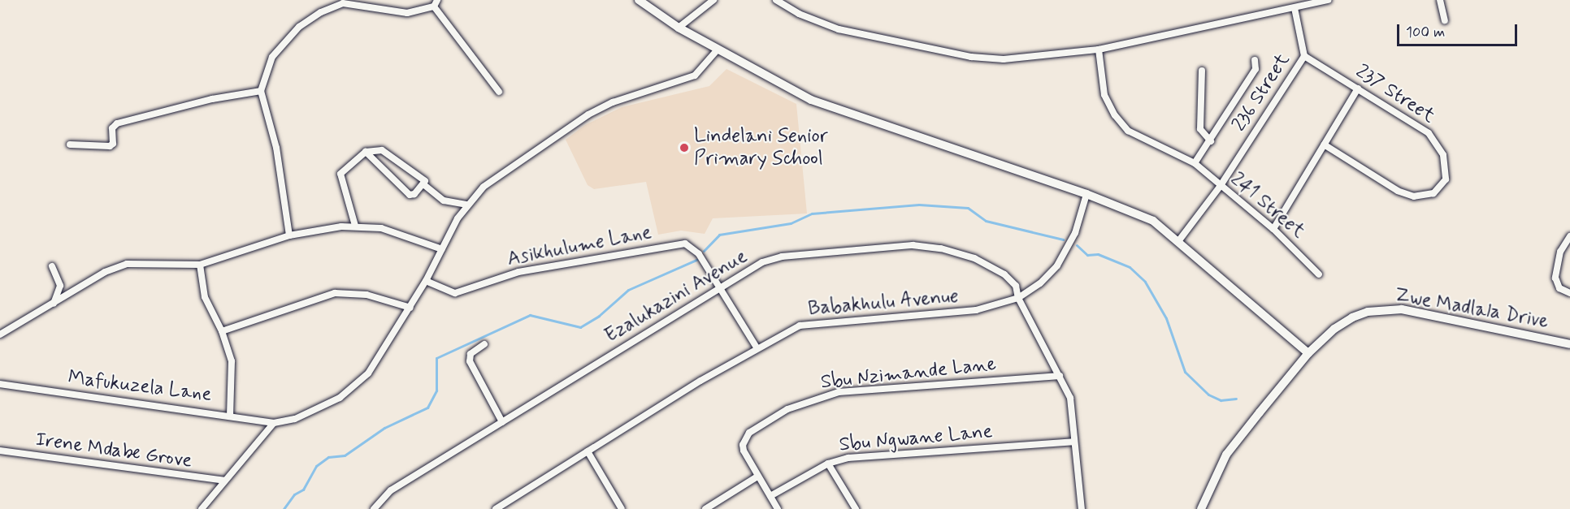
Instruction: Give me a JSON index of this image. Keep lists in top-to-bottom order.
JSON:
{
  "streets": {
    "street": [
      "236 Street",
      "237 Street",
      "241 Street",
      "Asikhulume Lane",
      "Ezalukazini Avenue",
      "Babakhulu Avenue",
      "Zwe Madlala Drive",
      "Sbu Nzimande Lane",
      "Mafukuzela Lane",
      "Sbu Ngwane Lane",
      "Irene Mdabe Grove"
    ]
  },
  "crossings": [
    ["236 Street", "237 Street"],
    ["236 Street", "241 Street"],
    ["Asikhulume Lane", "Ezalukazini Avenue"],
    ["Asikhulume Lane", "Babakhulu Avenue"],
    ["Ezalukazini Avenue", "Babakhulu Avenue"],
    ["Ezalukazini Avenue", "Sbu Nzimande Lane"],
    ["Ezalukazini Avenue", "Sbu Ngwane Lane"]
  ],
  "places": ["Lindelani Senior Primary School"],
  "scale_bar": "100 m"
}
